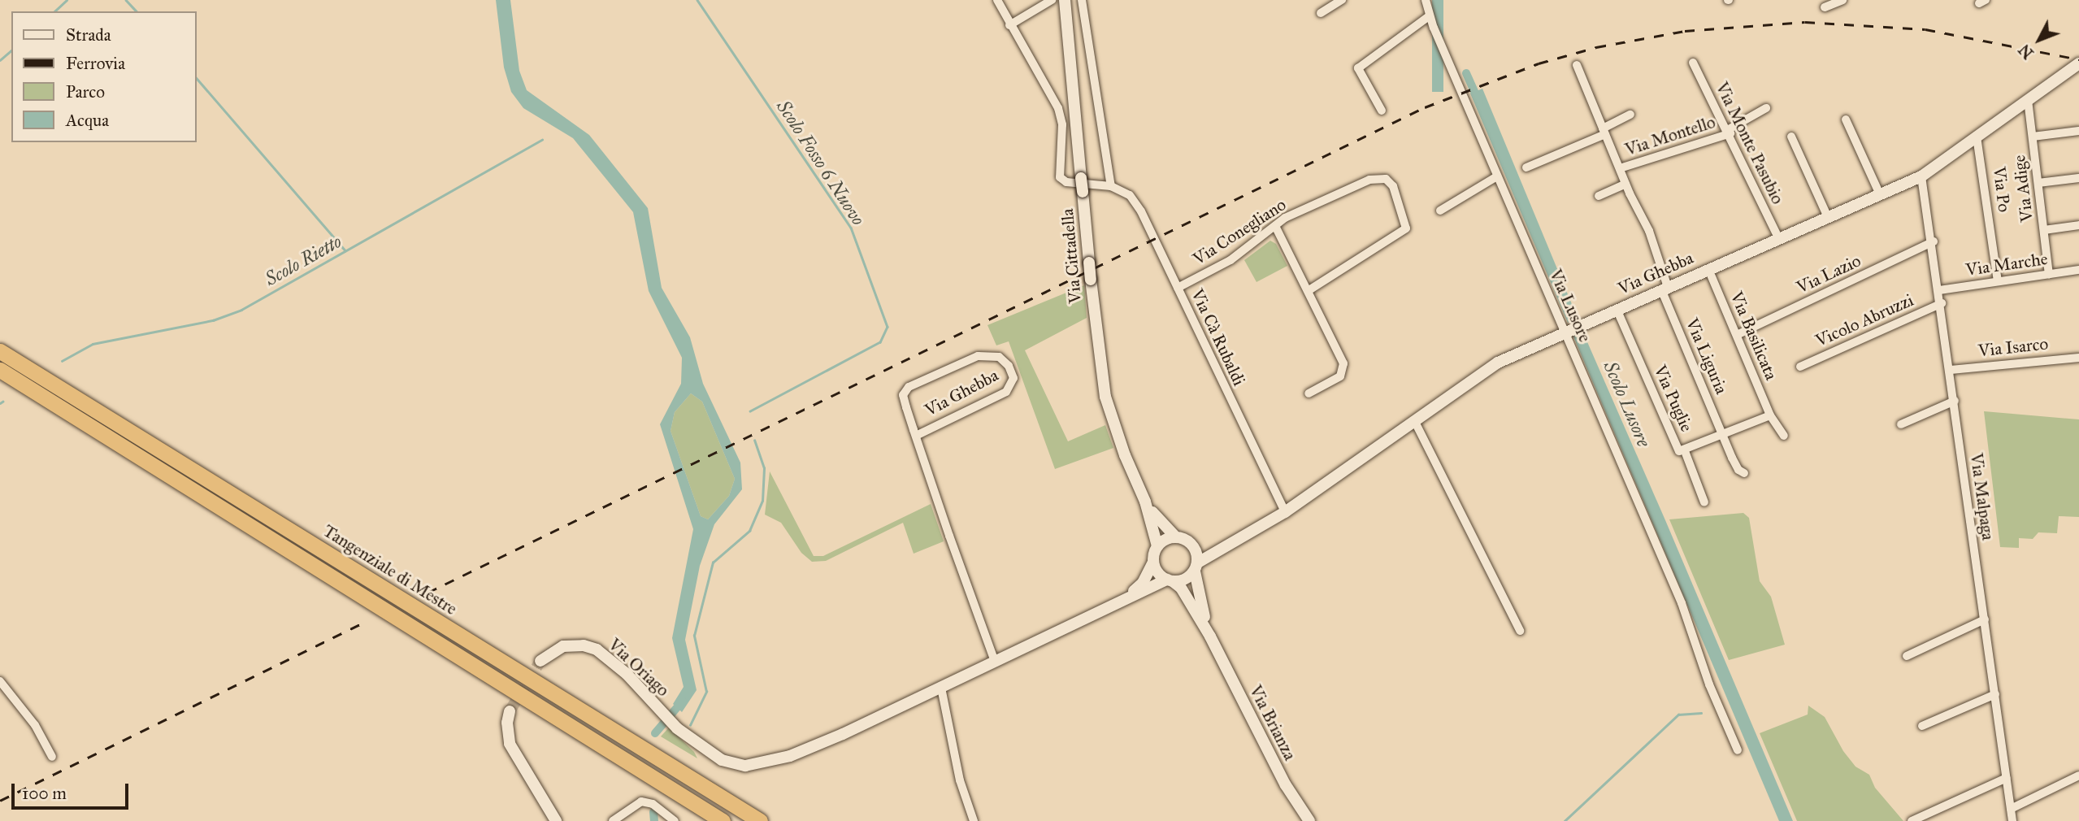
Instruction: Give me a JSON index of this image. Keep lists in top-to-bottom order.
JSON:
{
  "streets": {
    "highway": ["Tangenziale di Mestre"],
    "street": [
      "Via Montello",
      "Via Monte Pasubio",
      "Via Adige",
      "Via Po",
      "Via Conegliano",
      "Via Cittadella",
      "Via Marche",
      "Via Ghebba",
      "Via Lazio",
      "Via Lusore",
      "Vicolo Abruzzi",
      "Via Basilicata",
      "Via Cà Rubaldi",
      "Via Isarco",
      "Via Liguria",
      "Via Puglie",
      "Via Malpaga",
      "Via Oriago",
      "Via Brianza"
    ]
  },
  "crossings": [
    ["Via Montello", "Via Monte Pasubio"],
    ["Via Montello", "Via Ghebba"],
    ["Via Montello", "Via Liguria"],
    ["Via Monte Pasubio", "Via Ghebba"],
    ["Via Adige", "Via Marche"],
    ["Via Adige", "Via Ghebba"],
    ["Via Po", "Via Marche"],
    ["Via Po", "Via Ghebba"],
    ["Via Conegliano", "Via Cà Rubaldi"],
    ["Via Cittadella", "Via Ghebba"],
    ["Via Cittadella", "Via Brianza"],
    ["Via Marche", "Via Malpaga"],
    ["Via Ghebba", "Via Lusore"],
    ["Via Ghebba", "Via Basilicata"],
    ["Via Ghebba", "Via Cà Rubaldi"],
    ["Via Ghebba", "Via Liguria"],
    ["Via Ghebba", "Via Puglie"],
    ["Via Ghebba", "Via Malpaga"],
    ["Via Ghebba", "Via Brianza"],
    ["Via Lazio", "Via Basilicata"],
    ["Via Lazio", "Via Malpaga"],
    ["Vicolo Abruzzi", "Via Malpaga"],
    ["Via Basilicata", "Via Puglie"],
    ["Via Isarco", "Via Malpaga"],
    ["Via Liguria", "Via Puglie"]
  ],
  "water": ["Scolo Fosso 6 Nuovo", "Scolo Rietto", "Scolo Lusore"],
  "legend": [
    "Strada",
    "Ferrovia",
    "Parco",
    "Acqua"
  ],
  "scale_bar": "100 m",
  "north": "bottom left"
}
